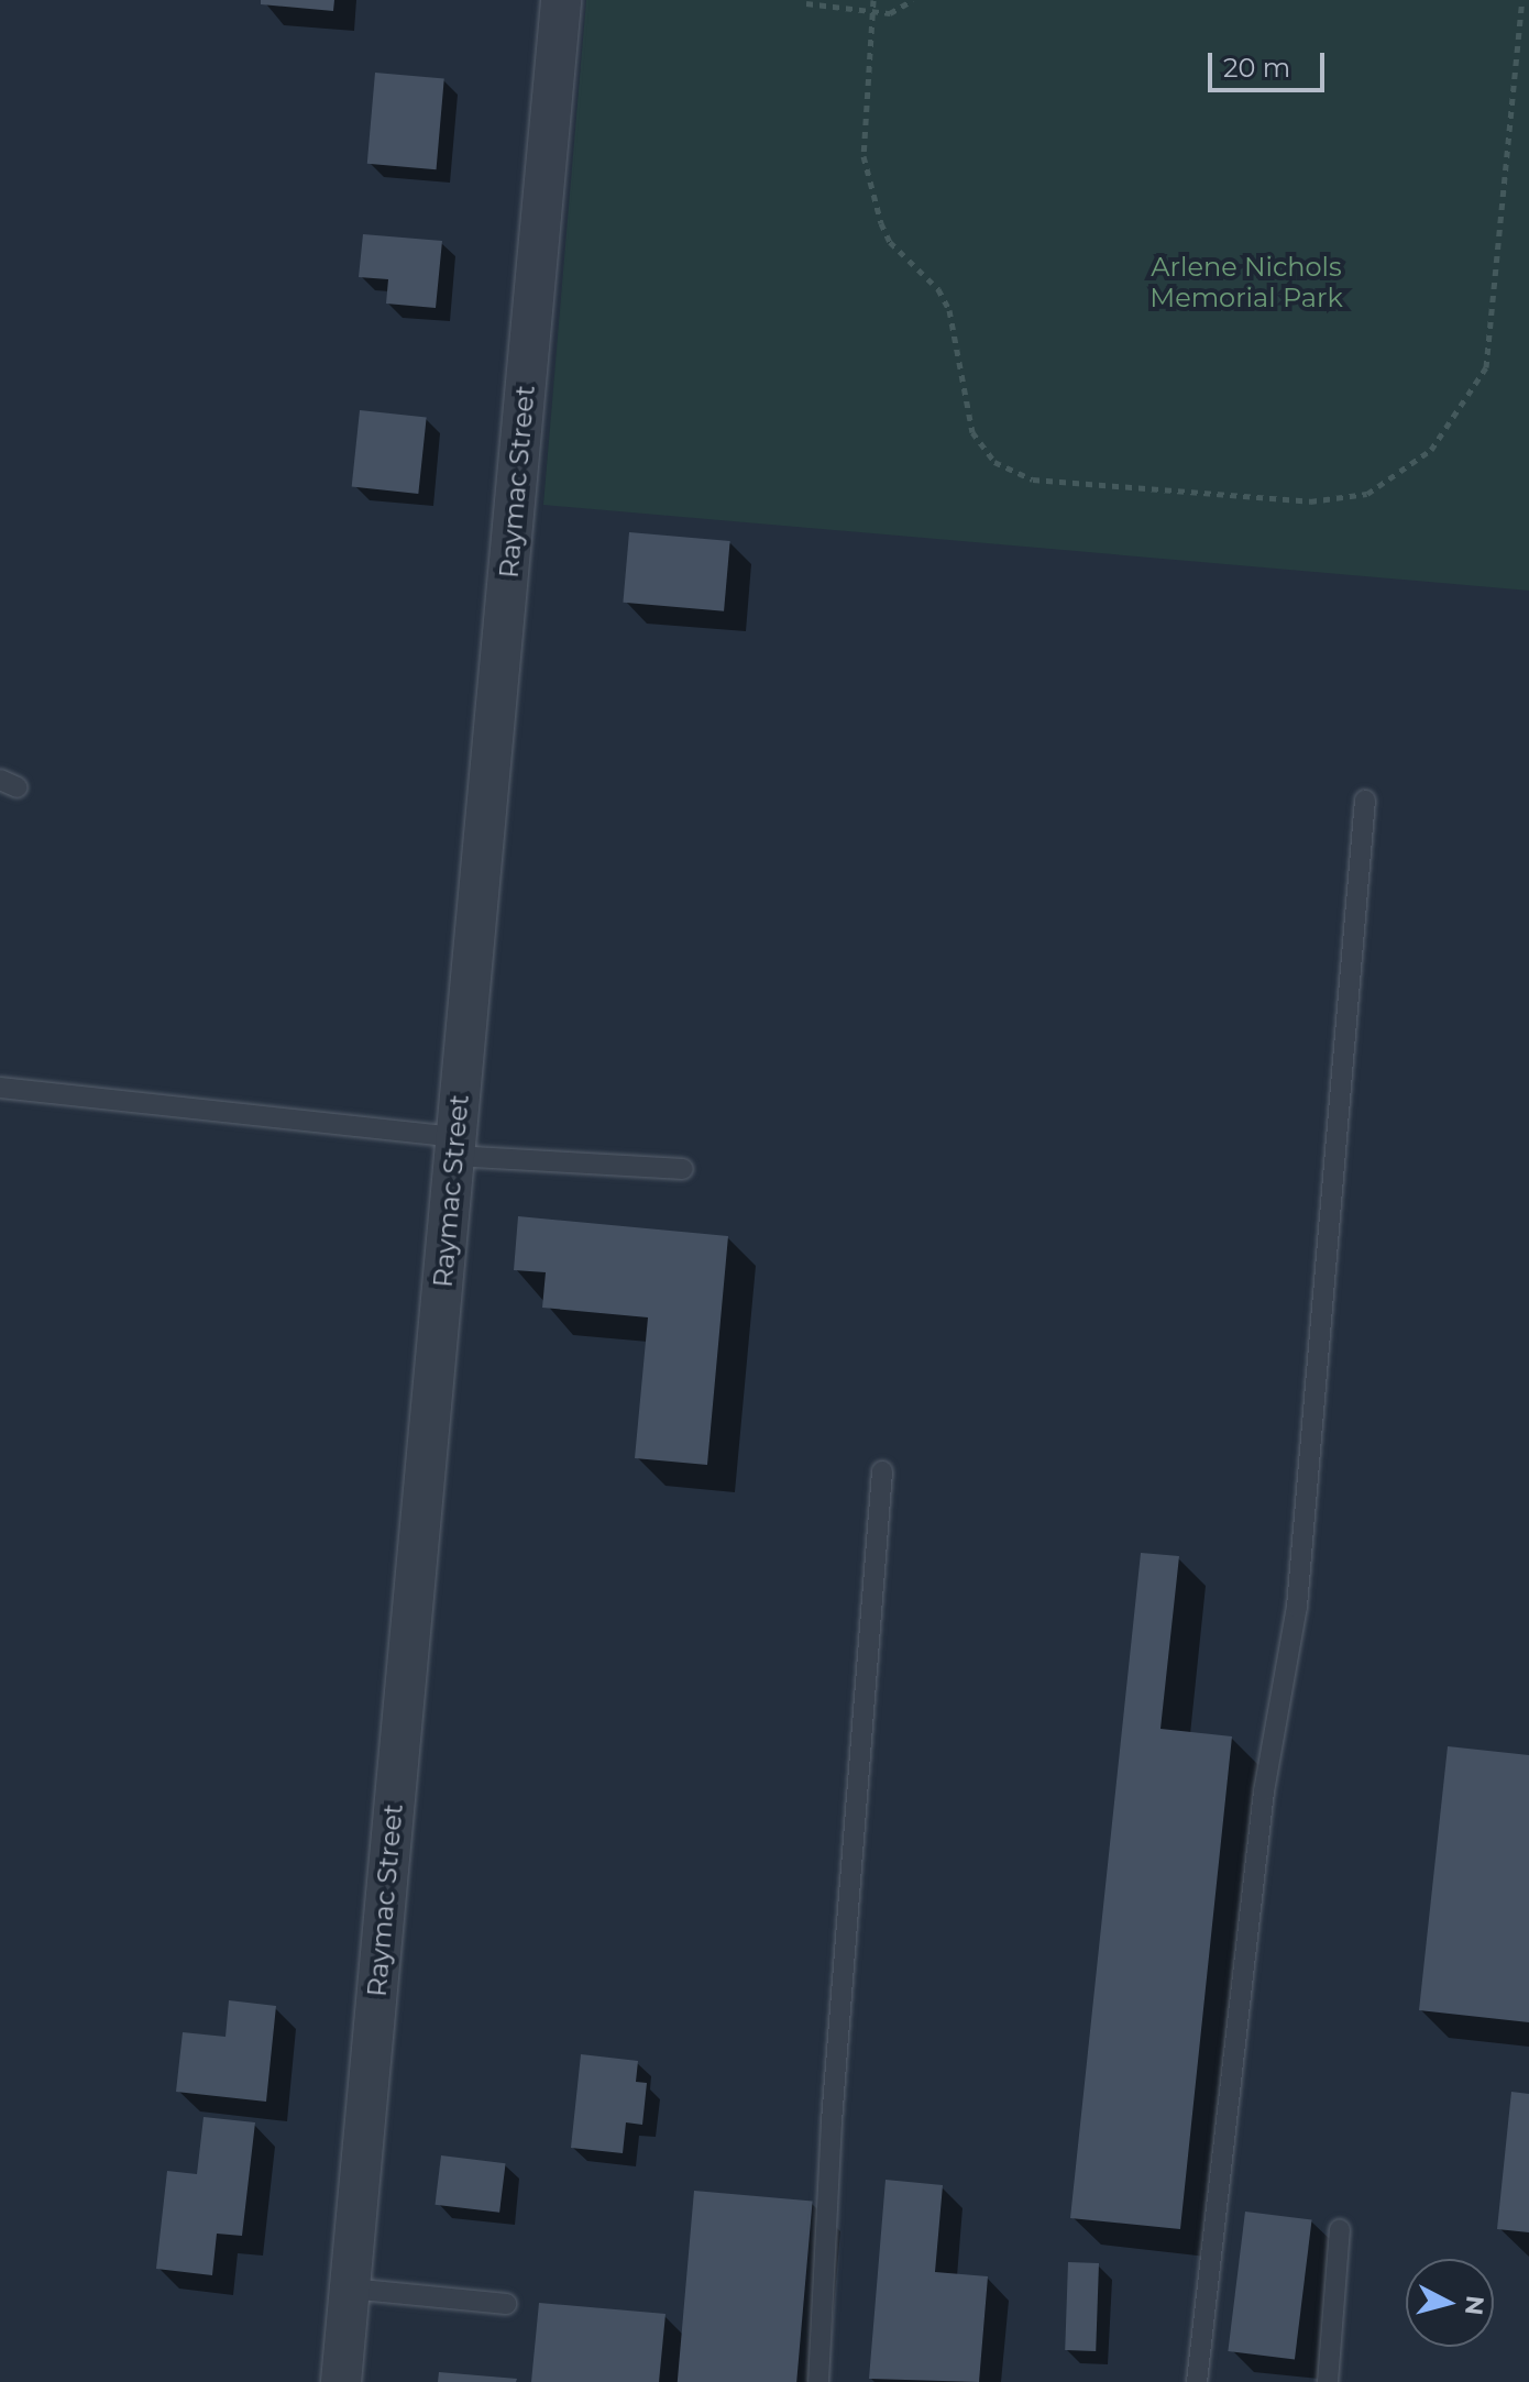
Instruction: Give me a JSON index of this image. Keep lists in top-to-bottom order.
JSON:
{
  "streets": {
    "street": ["Raymac Street"]
  },
  "parks": ["Arlene Nichols Memorial Park"],
  "scale_bar": "20 m",
  "north": "right"
}
